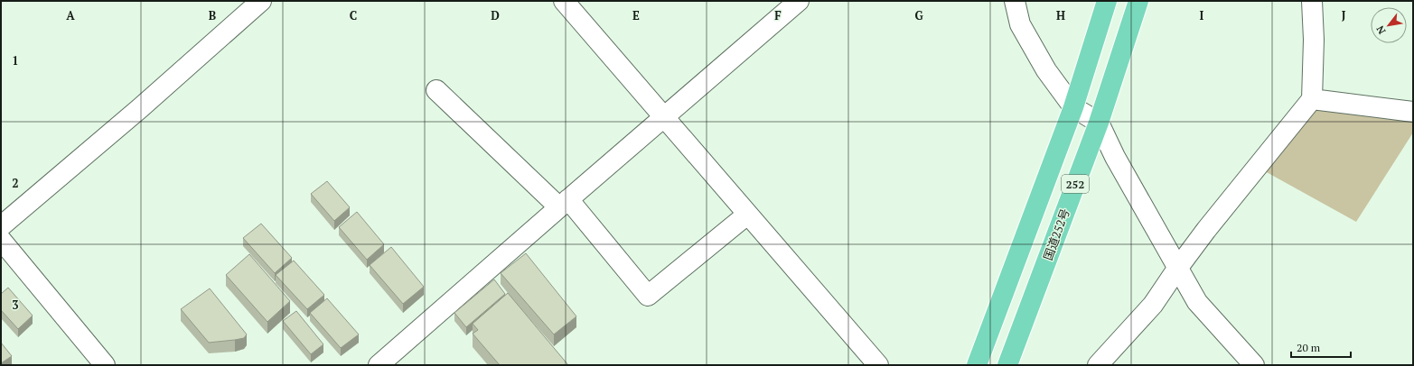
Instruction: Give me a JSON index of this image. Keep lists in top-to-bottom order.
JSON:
{
  "streets": {
    "highway": ["252", "国道252号"]
  },
  "scale_bar": "20 m",
  "north": "bottom left",
  "grid": {
    "columns": [
      "A",
      "B",
      "C",
      "D",
      "E",
      "F",
      "G",
      "H",
      "I",
      "J"
    ],
    "rows": ["1", "2", "3"]
  }
}
